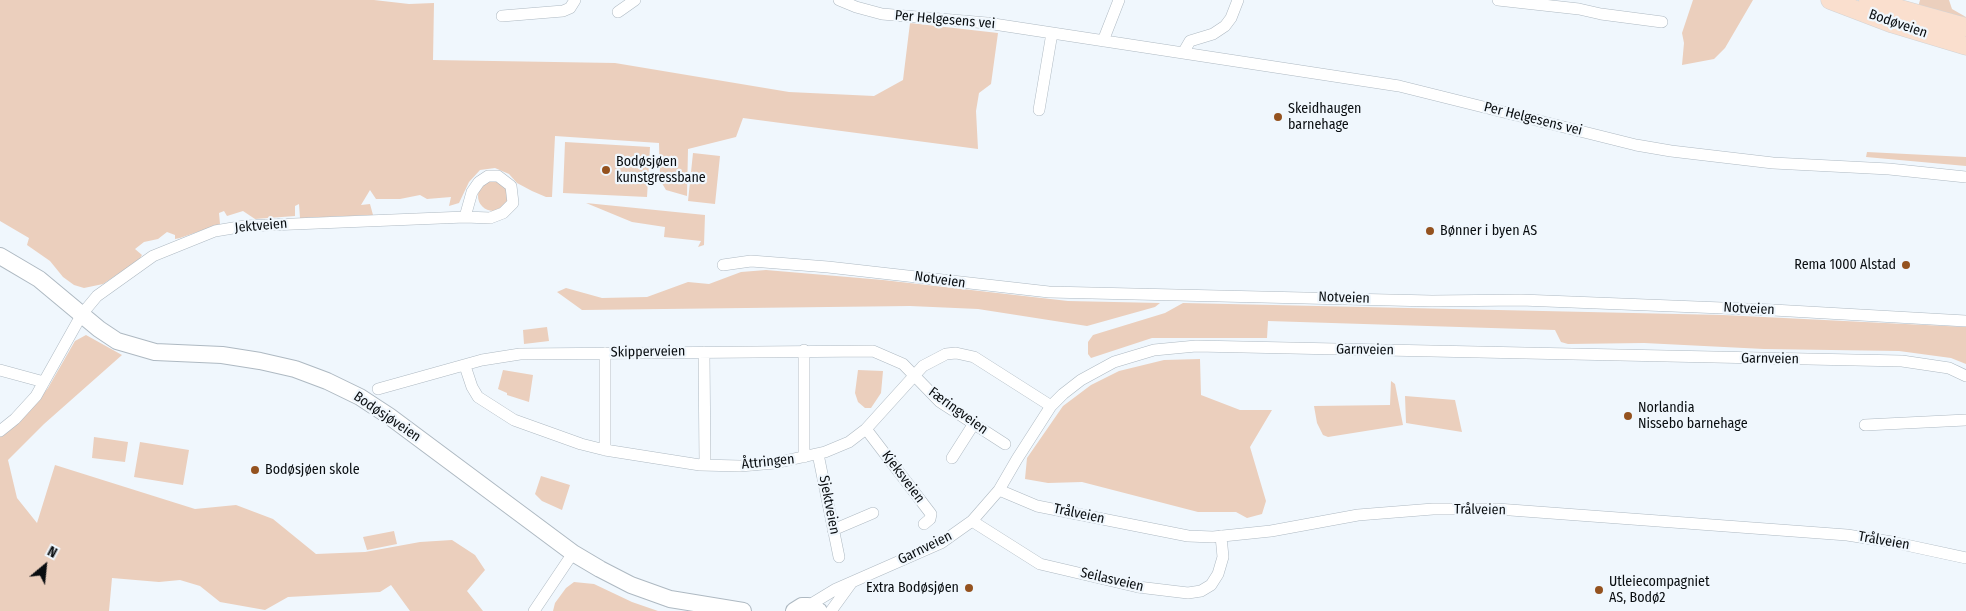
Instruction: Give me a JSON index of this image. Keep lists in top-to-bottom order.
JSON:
{
  "streets": {
    "main road": ["Bodøveien"],
    "street": [
      "Per Helgesens vei",
      "Jektveien",
      "Notveien",
      "Garnveien",
      "Skipperveien",
      "Færingveien",
      "Bodøsjøveien",
      "Åttringen",
      "Kjeksveien",
      "Sjektveien",
      "Trålveien",
      "Seilasveien"
    ]
  },
  "crossings": [
    ["Jektveien", "Bodøsjøveien"],
    ["Garnveien", "Åttringen"],
    ["Garnveien", "Trålveien"],
    ["Garnveien", "Seilasveien"],
    ["Skipperveien", "Færingveien"],
    ["Skipperveien", "Åttringen"],
    ["Færingveien", "Åttringen"],
    ["Åttringen", "Kjeksveien"],
    ["Åttringen", "Sjektveien"],
    ["Trålveien", "Seilasveien"]
  ],
  "places": [
    "Skeidhaugen barnehage",
    "Bodøsjøen kunstgressbane",
    "Bønner i byen AS",
    "Rema 1000 Alstad",
    "Norlandia Nissebo barnehage",
    "Bodøsjøen skole",
    "Extra Bodøsjøen",
    "Utleiecompagniet AS, Bodø2"
  ],
  "north": "top right"
}
